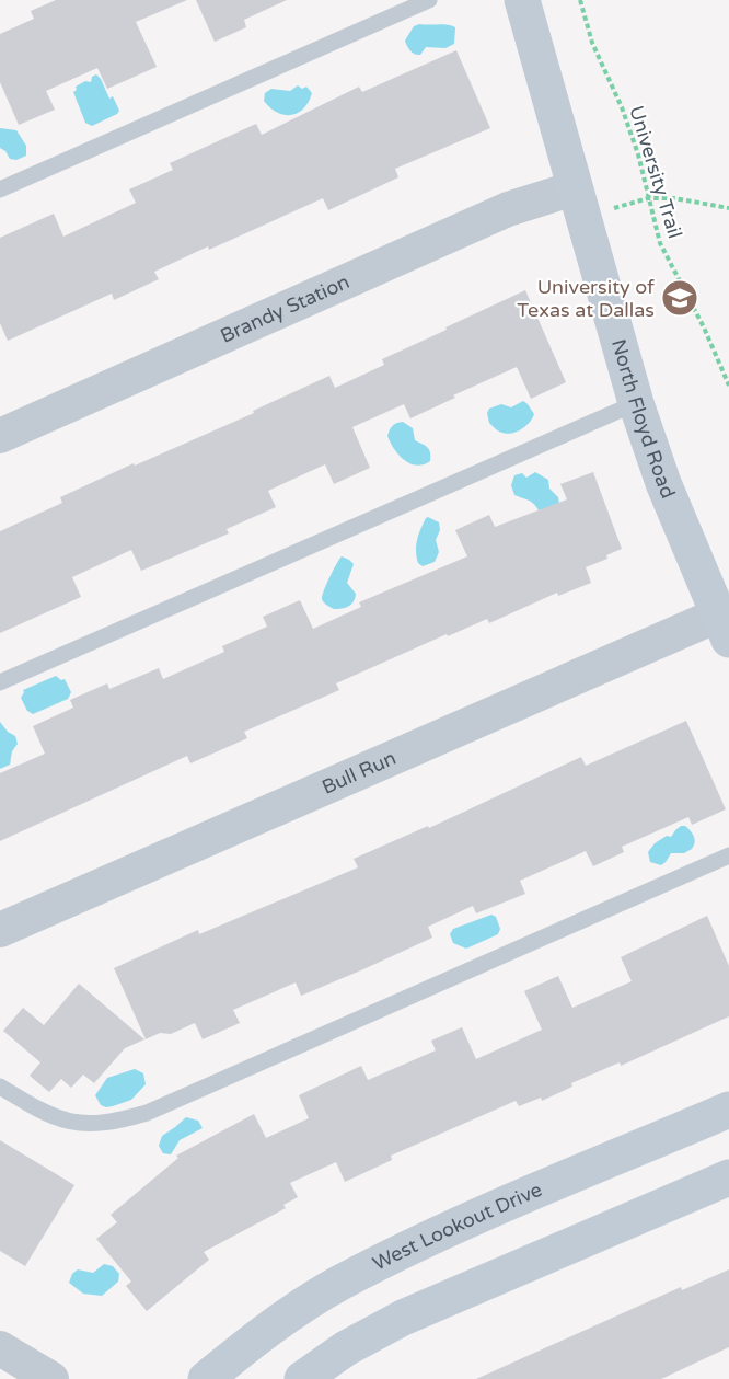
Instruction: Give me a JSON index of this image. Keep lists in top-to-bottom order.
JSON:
{
  "streets": {
    "street": [
      "Brandy Station",
      "North Floyd Road",
      "Bull Run",
      "West Lookout Drive"
    ],
    "path": ["University Trail"]
  },
  "crossings": [
    ["Brandy Station", "North Floyd Road"],
    ["North Floyd Road", "Bull Run"]
  ],
  "places": {
    "school or university": ["University of Texas at Dallas"]
  }
}
